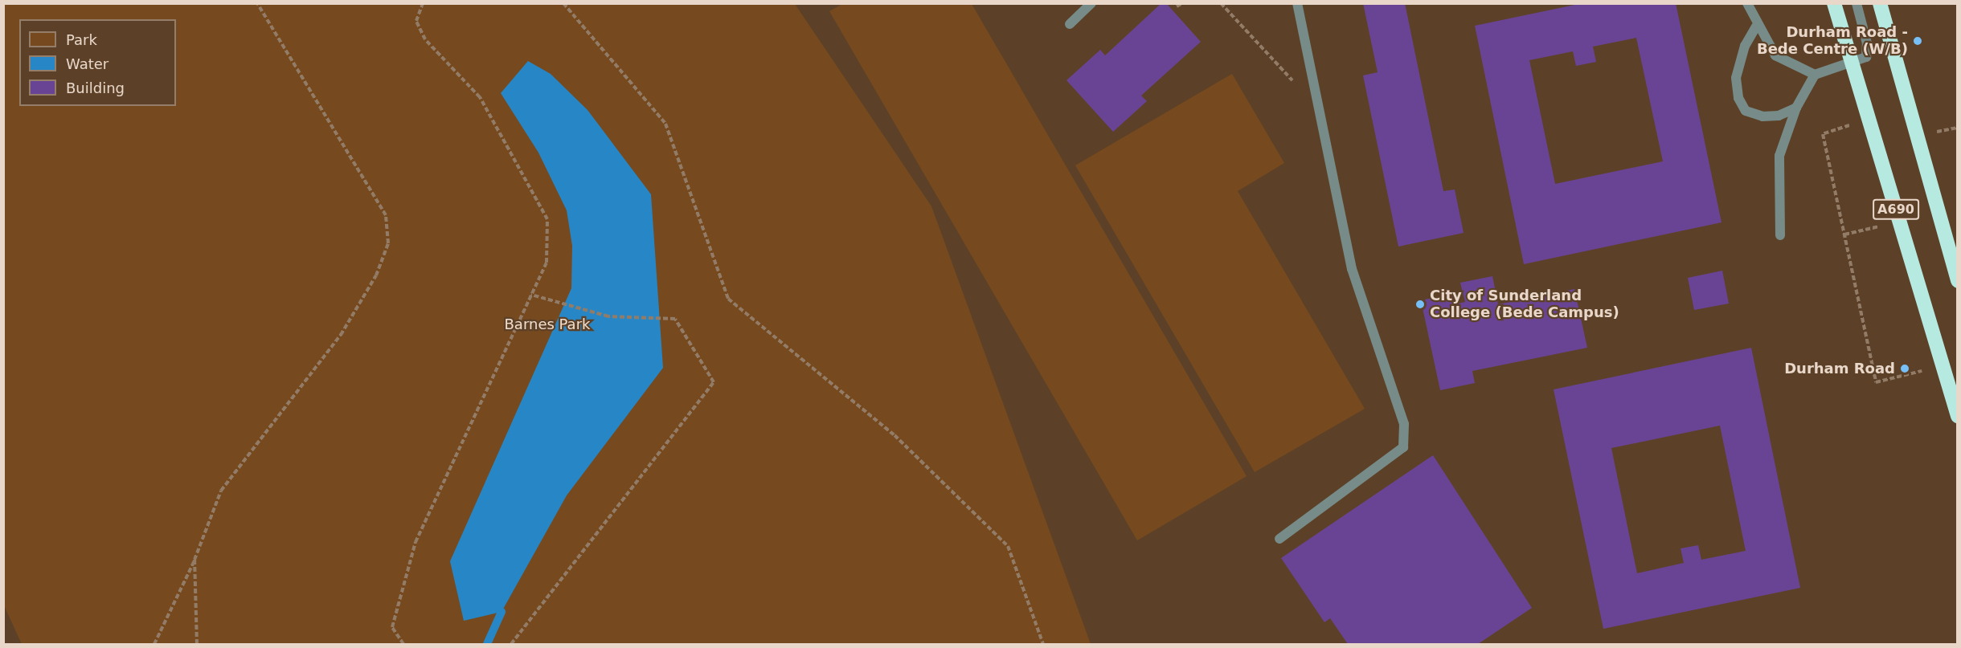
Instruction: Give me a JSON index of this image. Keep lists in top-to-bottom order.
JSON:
{
  "streets": {
    "highway": ["A690"]
  },
  "parks": ["Barnes Park"],
  "places": ["Durham Road - Bede Centre (W/B)", "City of Sunderland College (Bede Campus)", "Durham Road"],
  "legend": ["Park", "Water", "Building"]
}
